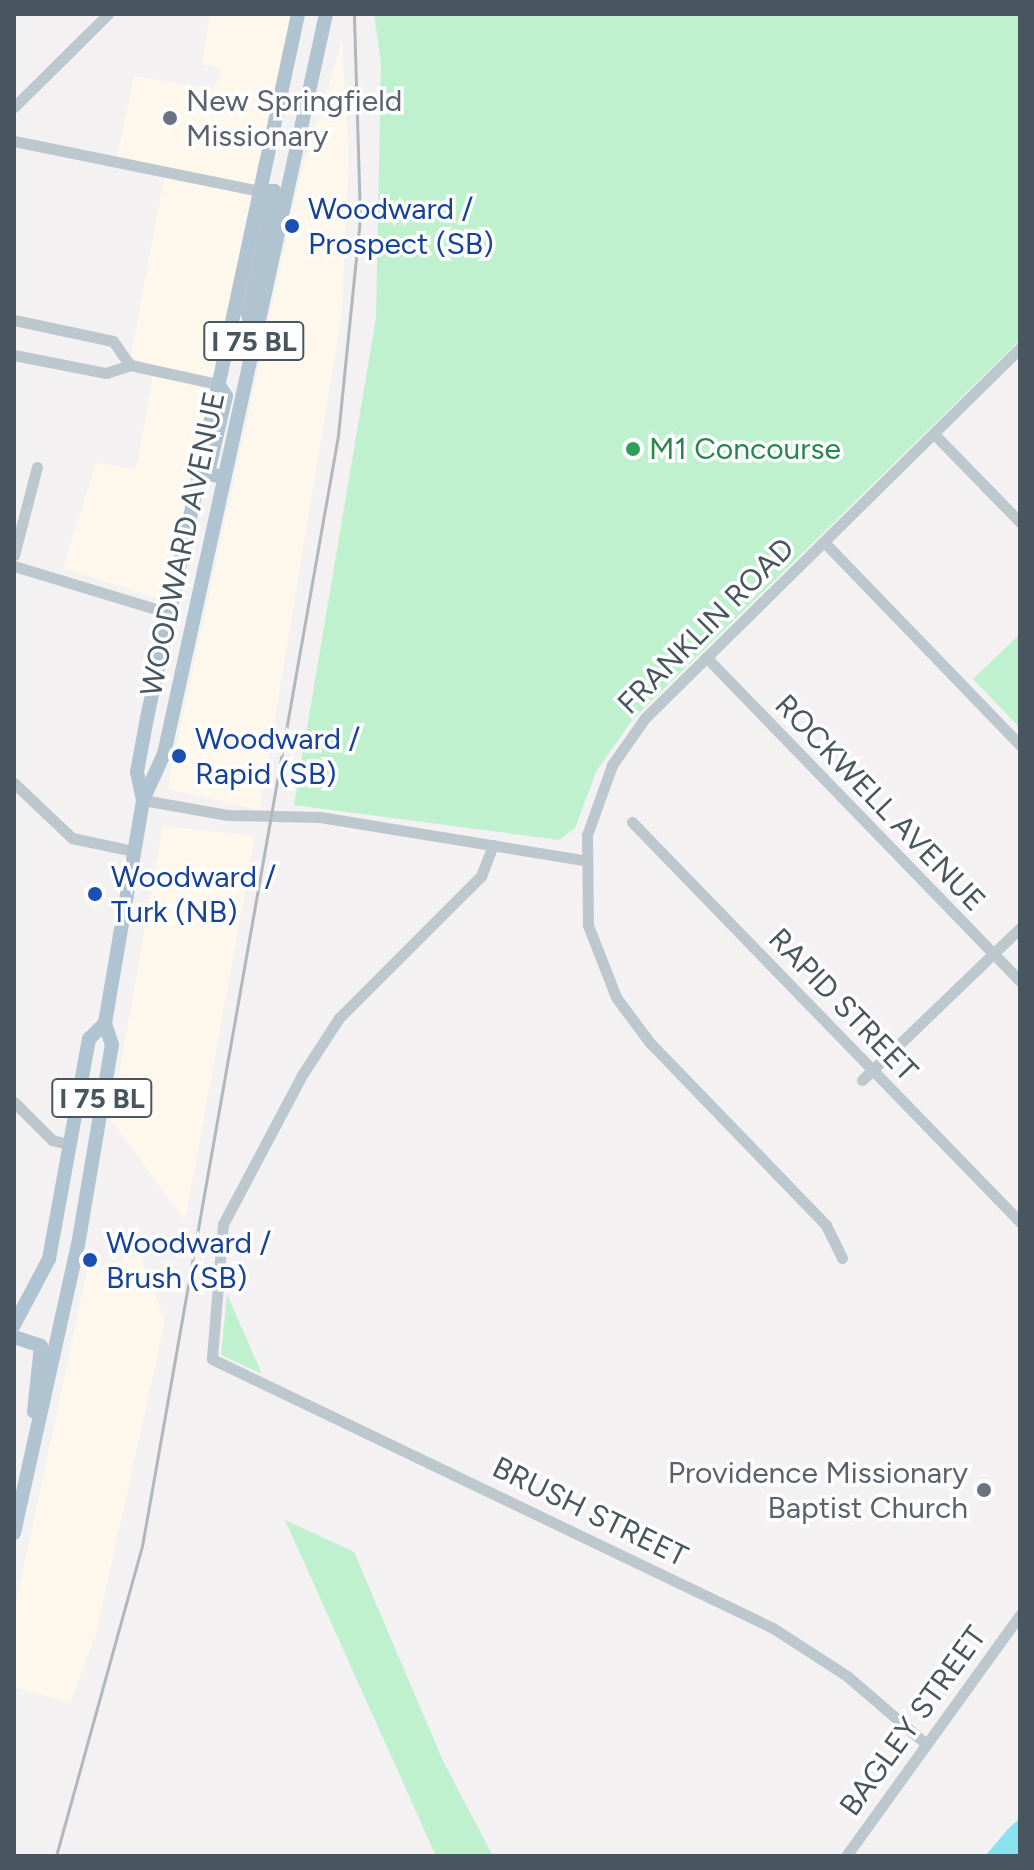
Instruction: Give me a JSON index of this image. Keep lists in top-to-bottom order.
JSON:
{
  "streets": {
    "main road": ["I 75 BL", "WOODWARD AVENUE"],
    "street": [
      "FRANKLIN ROAD",
      "ROCKWELL AVENUE",
      "RAPID STREET",
      "BRUSH STREET",
      "BAGLEY STREET"
    ]
  },
  "crossings": [
    ["FRANKLIN ROAD", "ROCKWELL AVENUE"],
    ["BRUSH STREET", "BAGLEY STREET"]
  ],
  "places": [
    "New Springfield Missionary",
    "Woodward / Prospect (SB)",
    "M1 Concourse",
    "Woodward / Rapid (SB)",
    "Woodward / Turk (NB)",
    "Woodward / Brush (SB)",
    "Providence Missionary Baptist Church"
  ]
}
